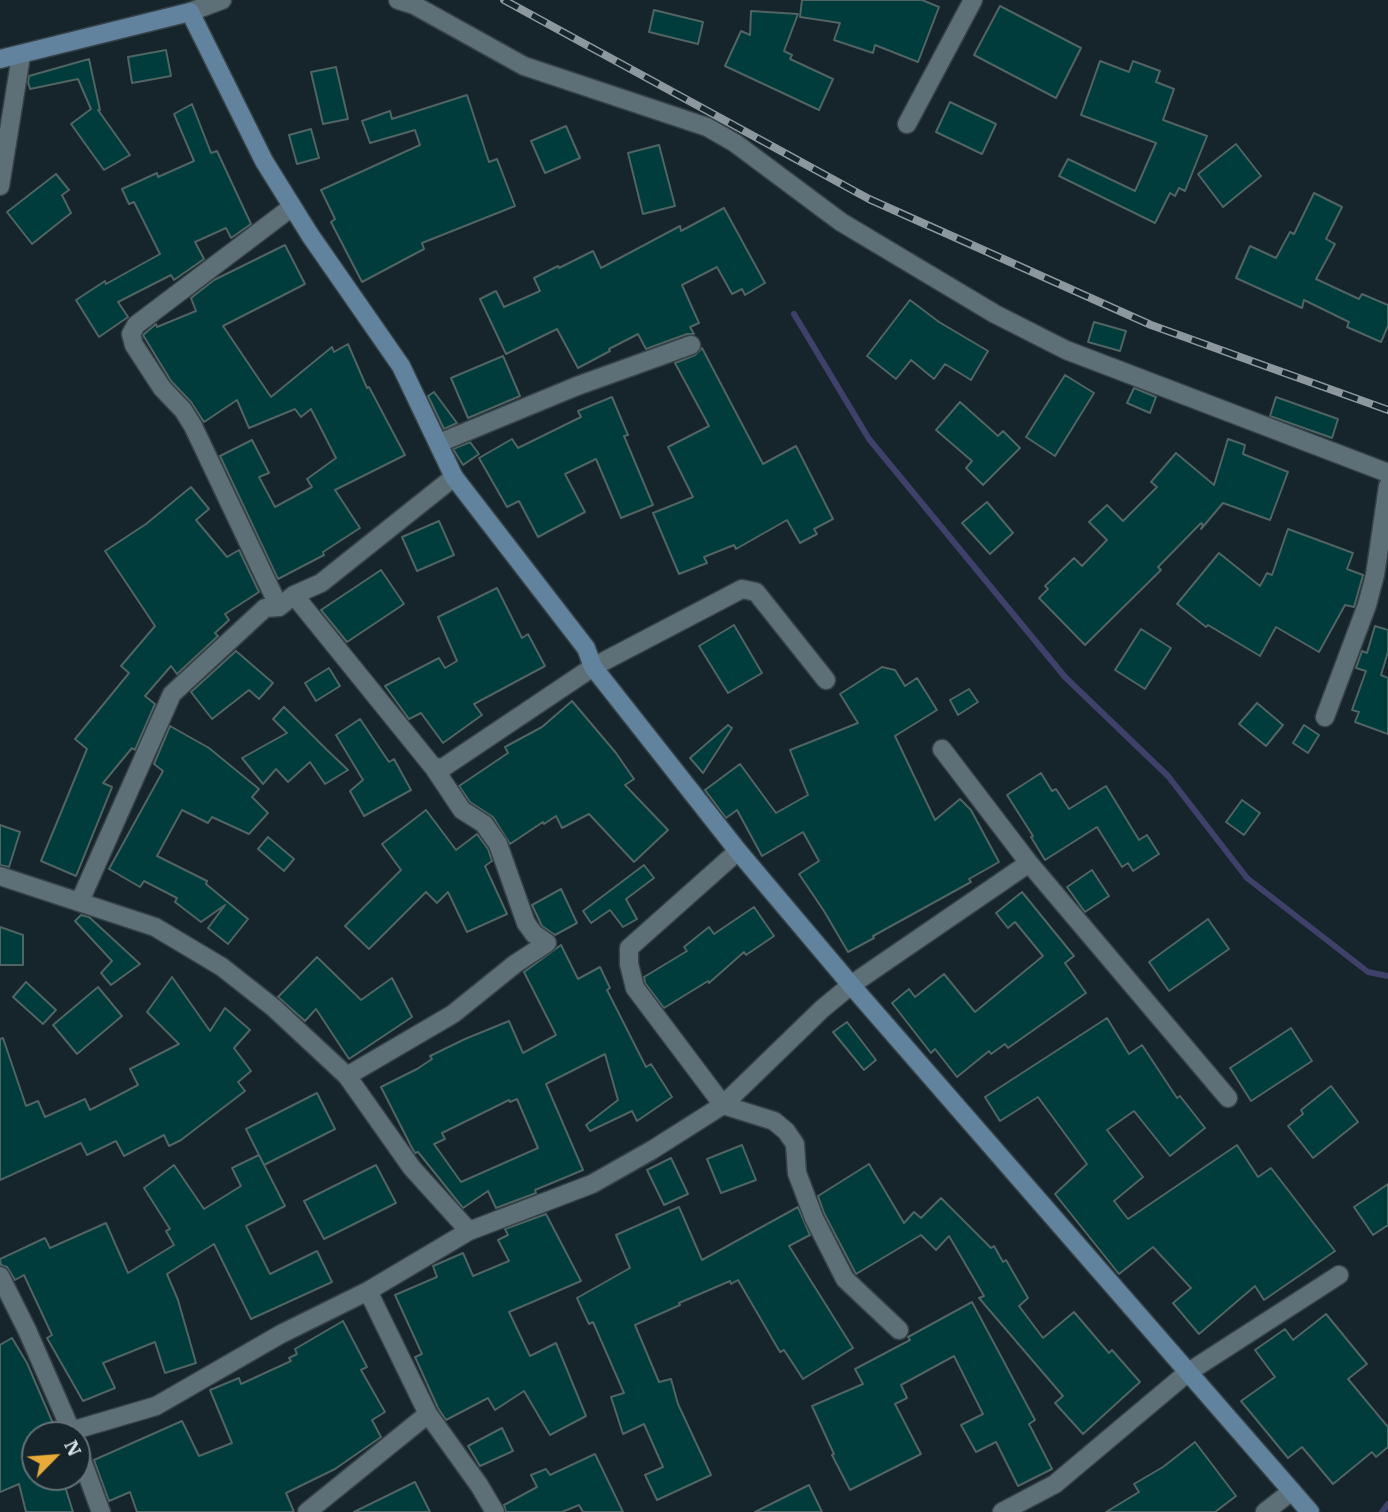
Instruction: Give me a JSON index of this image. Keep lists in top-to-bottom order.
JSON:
{
  "north": "top right"
}
